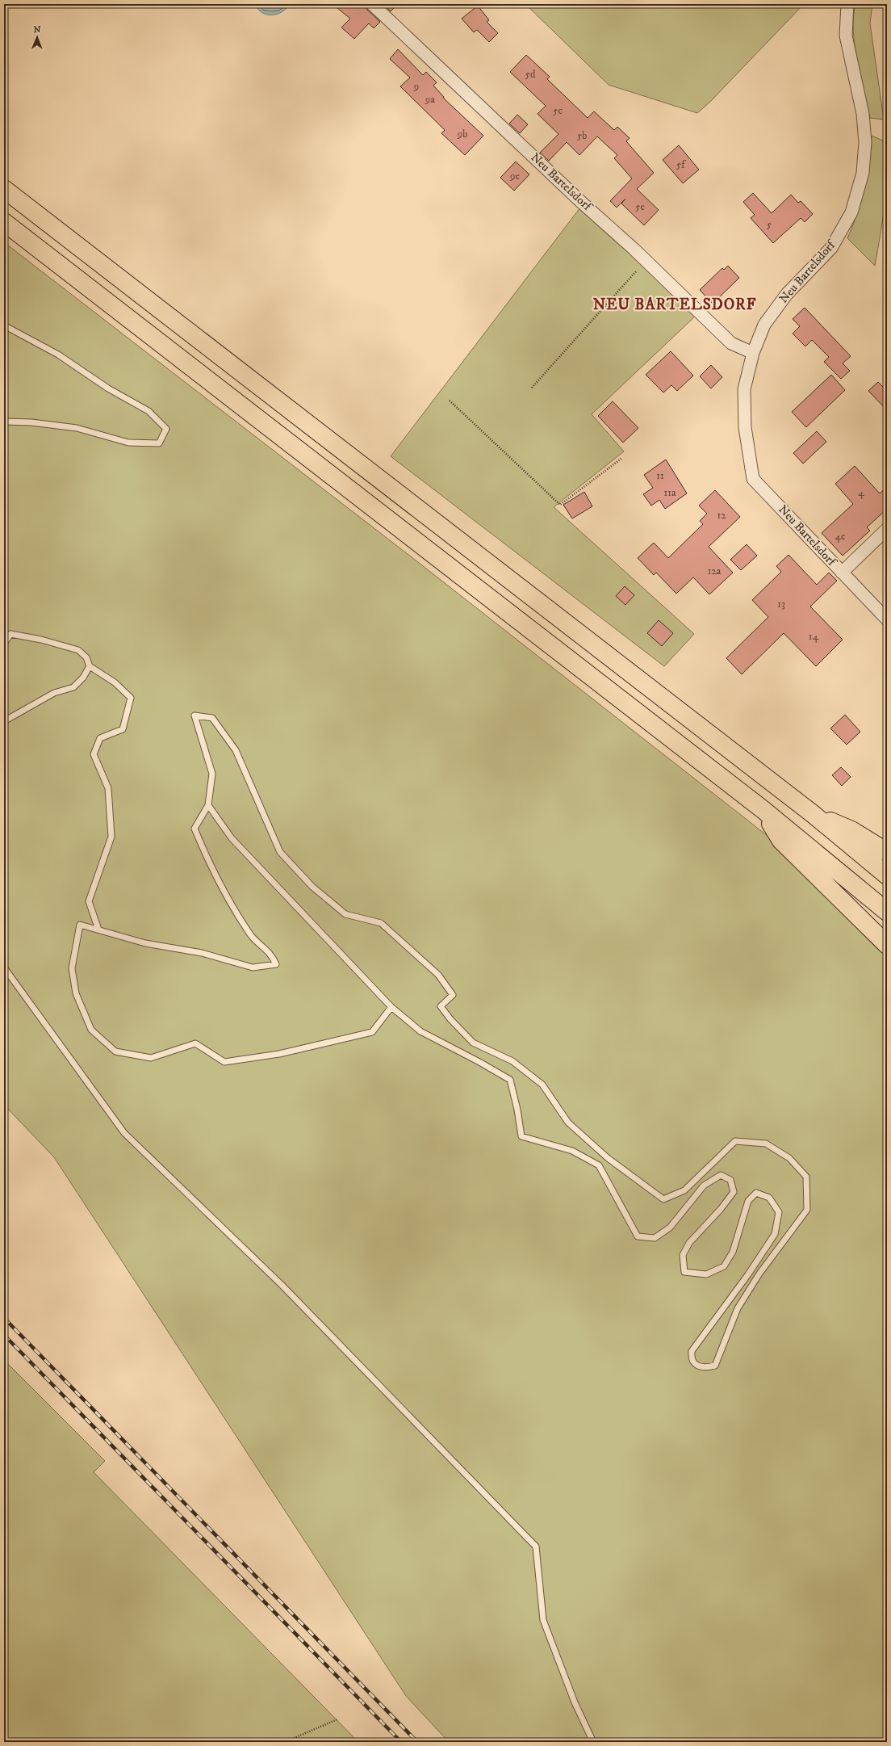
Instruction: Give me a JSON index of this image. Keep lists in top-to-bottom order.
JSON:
{
  "streets": {
    "street": ["Neu Bartelsdorf"]
  },
  "districts": ["NEU BARTELSDORF"],
  "house_numbers": [
    "5d",
    "9",
    "9a",
    "5c",
    "9b",
    "5b",
    "5f",
    "9e",
    "5e",
    "5",
    "11",
    "11a",
    "4",
    "12",
    "4e",
    "12a",
    "13",
    "14"
  ],
  "north": "top"
}
